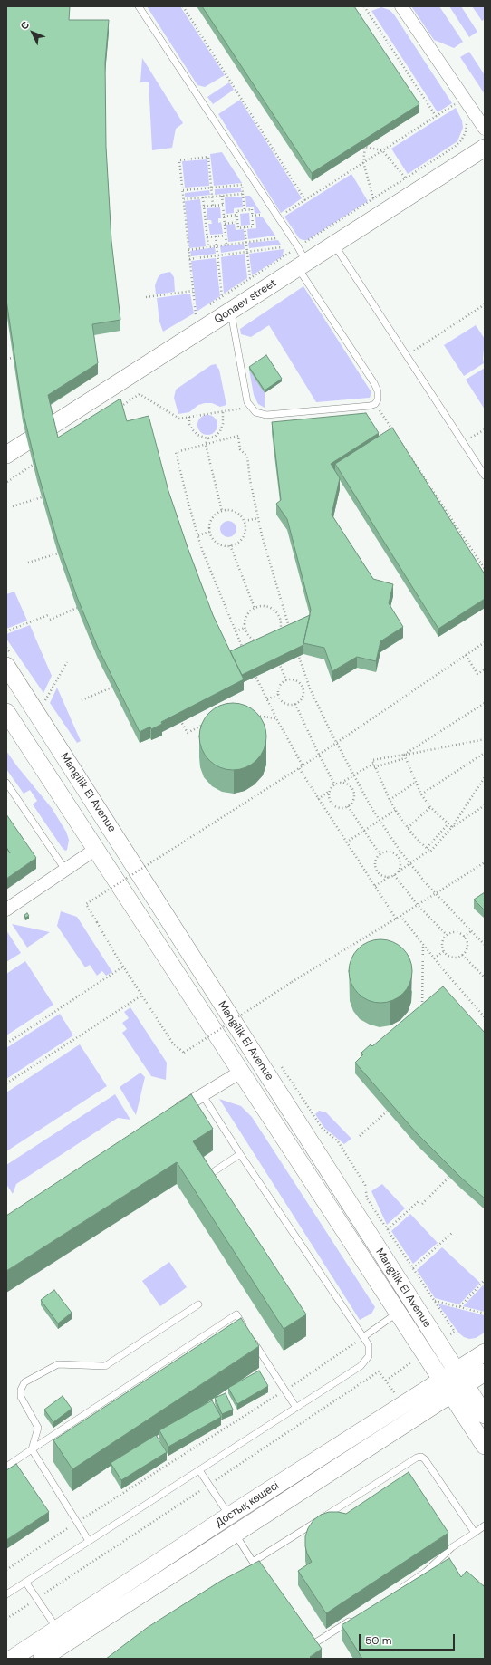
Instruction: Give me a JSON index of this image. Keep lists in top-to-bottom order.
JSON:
{
  "streets": {
    "main road": ["Qonaev street", "Mangilik El Avenue", "Достық көшесі"]
  },
  "crossings": [
    ["Mangilik El Avenue", "Достық көшесі"]
  ],
  "scale_bar": "50 m",
  "north": "top left"
}
